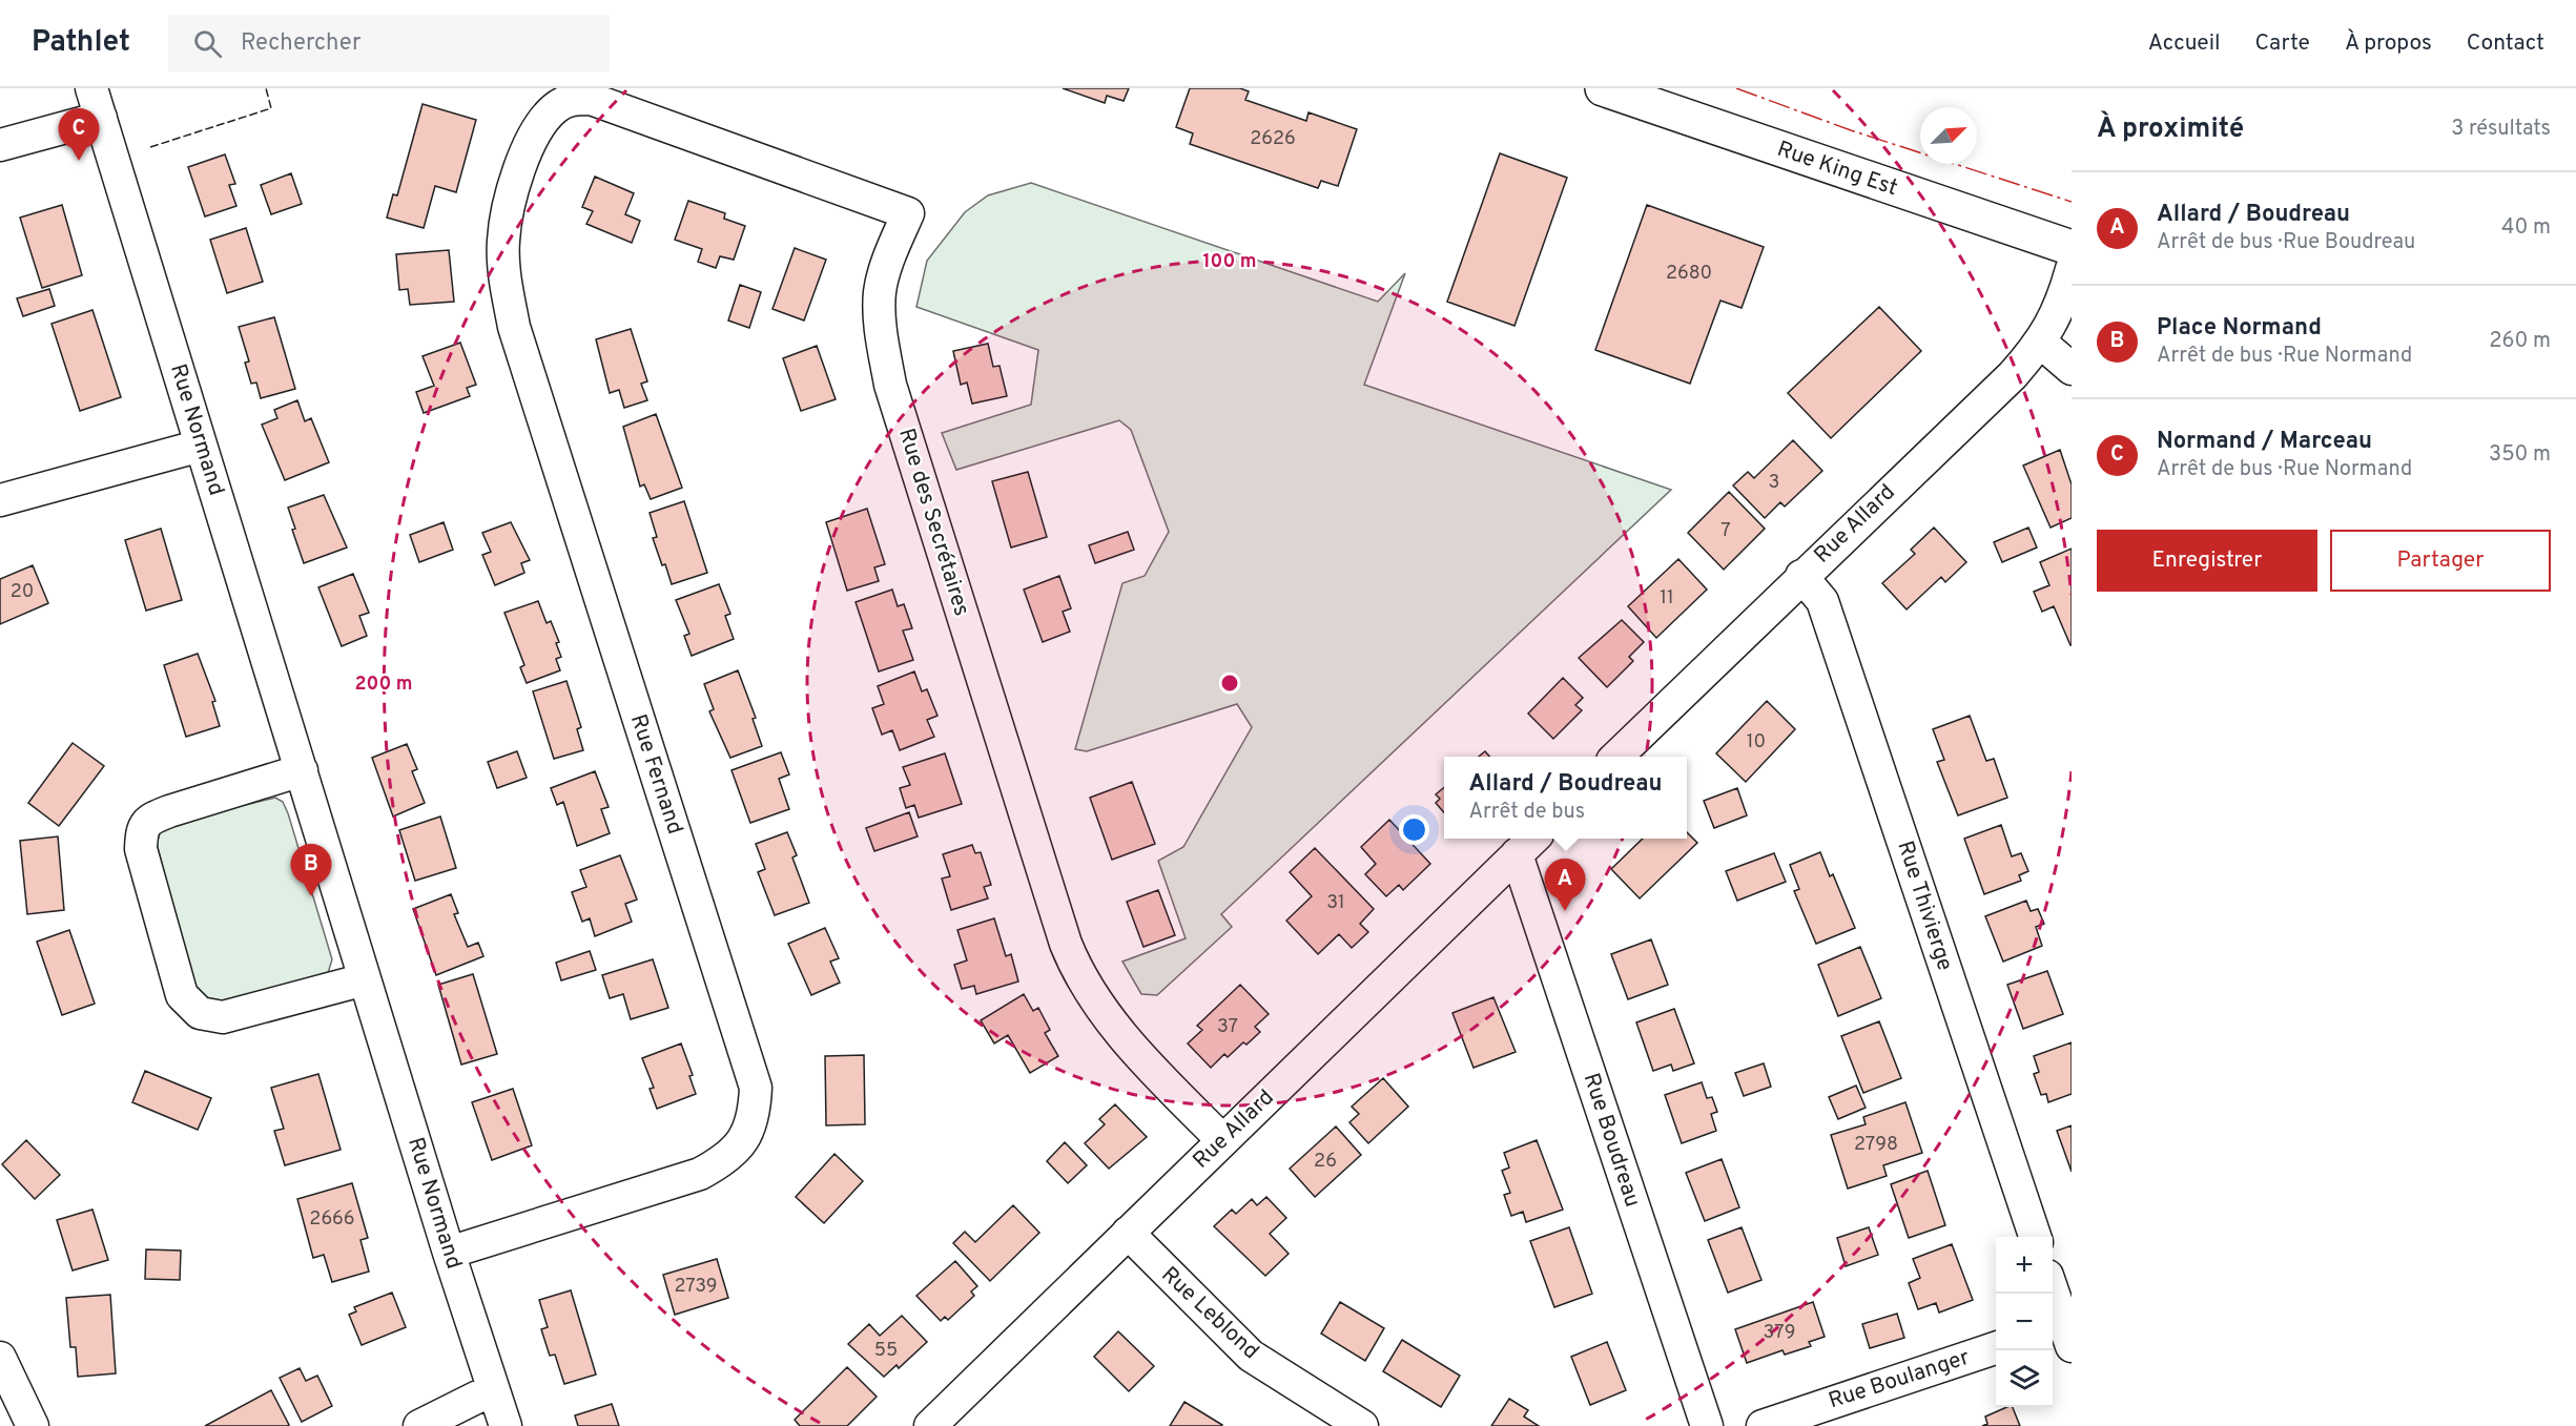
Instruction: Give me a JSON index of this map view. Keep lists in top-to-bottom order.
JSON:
{
  "streets": {
    "main road": ["Rue King Est"],
    "street": [
      "Rue Normand",
      "Rue des Secrétaires",
      "Rue Allard",
      "Rue Fernand",
      "Rue Thivierge",
      "Rue Boudreau",
      "Rue Leblond",
      "Rue Boulanger"
    ]
  },
  "crossings": [
    ["Rue Normand", "Rue Fernand"],
    ["Rue des Secrétaires", "Rue Allard"],
    ["Rue des Secrétaires", "Rue Fernand"],
    ["Rue Allard", "Rue Thivierge"],
    ["Rue Allard", "Rue Boudreau"],
    ["Rue Allard", "Rue Leblond"]
  ],
  "house_numbers": [
    "2626",
    "2680",
    "3",
    "7",
    "20",
    "11",
    "10",
    "31",
    "37",
    "2798",
    "26",
    "2666",
    "2739",
    "379",
    "55"
  ],
  "north": "top right",
  "page": {
    "header": "Pathlet",
    "search": "Rechercher",
    "nav": [
      "Accueil",
      "Carte",
      "À propos",
      "Contact"
    ],
    "heading": ["À proximité", "3 résultats"],
    "pins": ["C", "B", "A"],
    "list": [
      {
        "mark": "A",
        "name": "Allard / Boudreau",
        "note": "Arrêt de bus · Rue Boudreau",
        "value": "40 m"
      },
      {
        "mark": "B",
        "name": "Place Normand",
        "note": "Arrêt de bus · Rue Normand",
        "value": "260 m"
      },
      {
        "mark": "C",
        "name": "Normand / Marceau",
        "note": "Arrêt de bus · Rue Normand",
        "value": "350 m"
      }
    ],
    "buttons": ["Enregistrer", "Partager"],
    "popup": ["Allard / Boudreau", "Arrêt de bus"],
    "map_buttons": ["+", "−"]
  },
  "rings": ["100 m", "200 m"]
}
